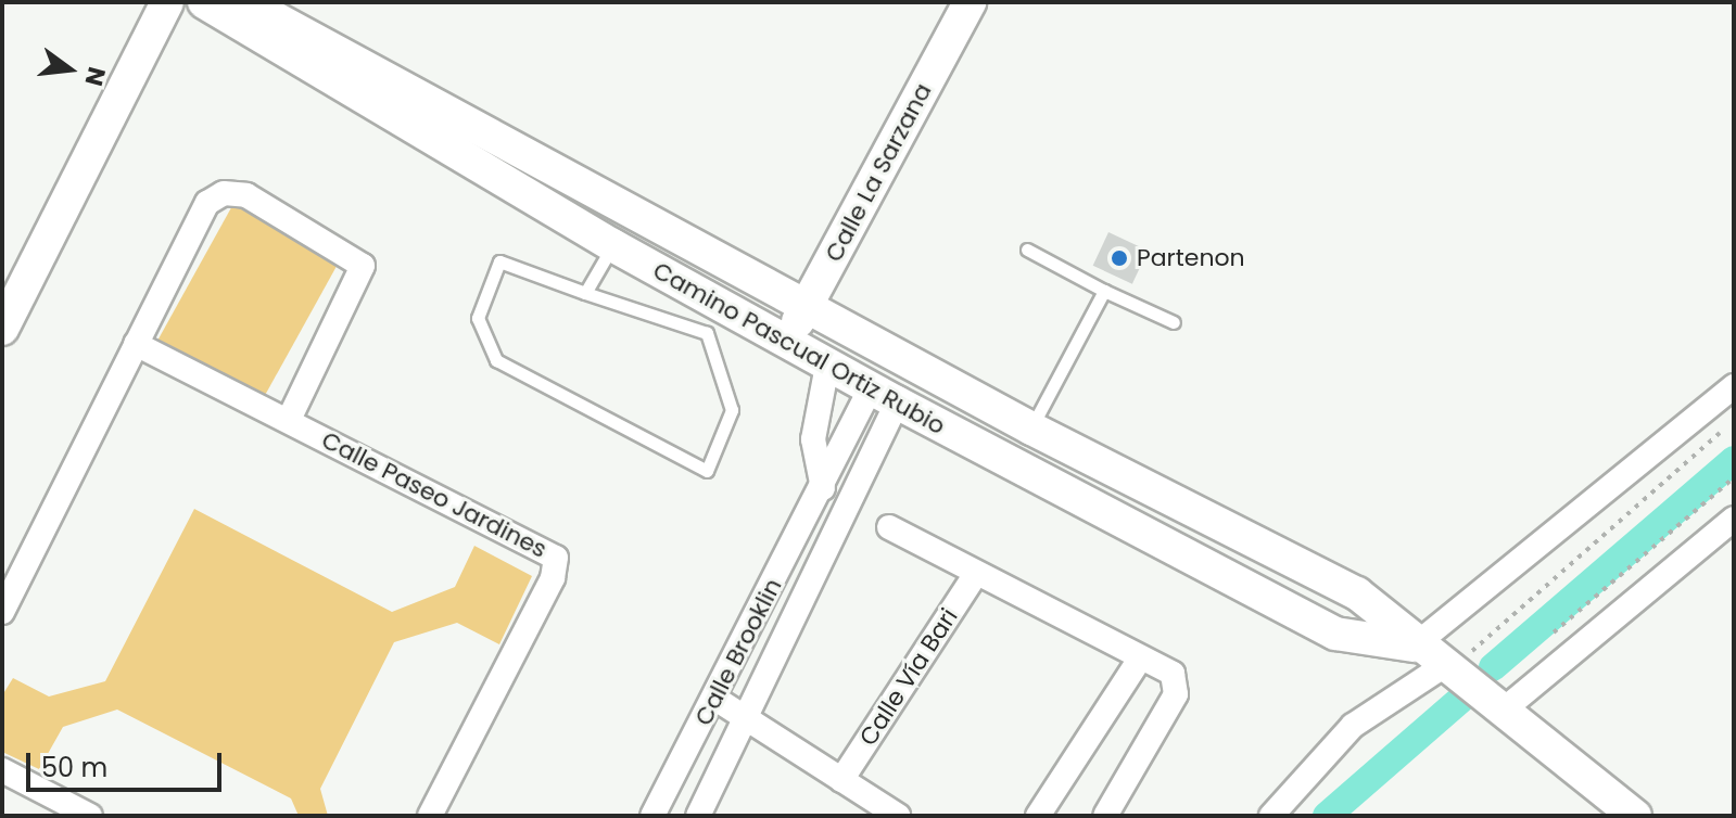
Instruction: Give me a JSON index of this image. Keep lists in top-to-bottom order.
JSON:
{
  "streets": {
    "street": [
      "Calle La Sarzana",
      "Camino Pascual Ortiz Rubio",
      "Calle Paseo Jardines",
      "Calle Brooklin",
      "Calle Vía Bari"
    ]
  },
  "crossings": [
    ["Calle La Sarzana", "Camino Pascual Ortiz Rubio"],
    ["Camino Pascual Ortiz Rubio", "Calle Brooklin"]
  ],
  "places": ["Partenon"],
  "scale_bar": "50 m",
  "north": "right"
}
